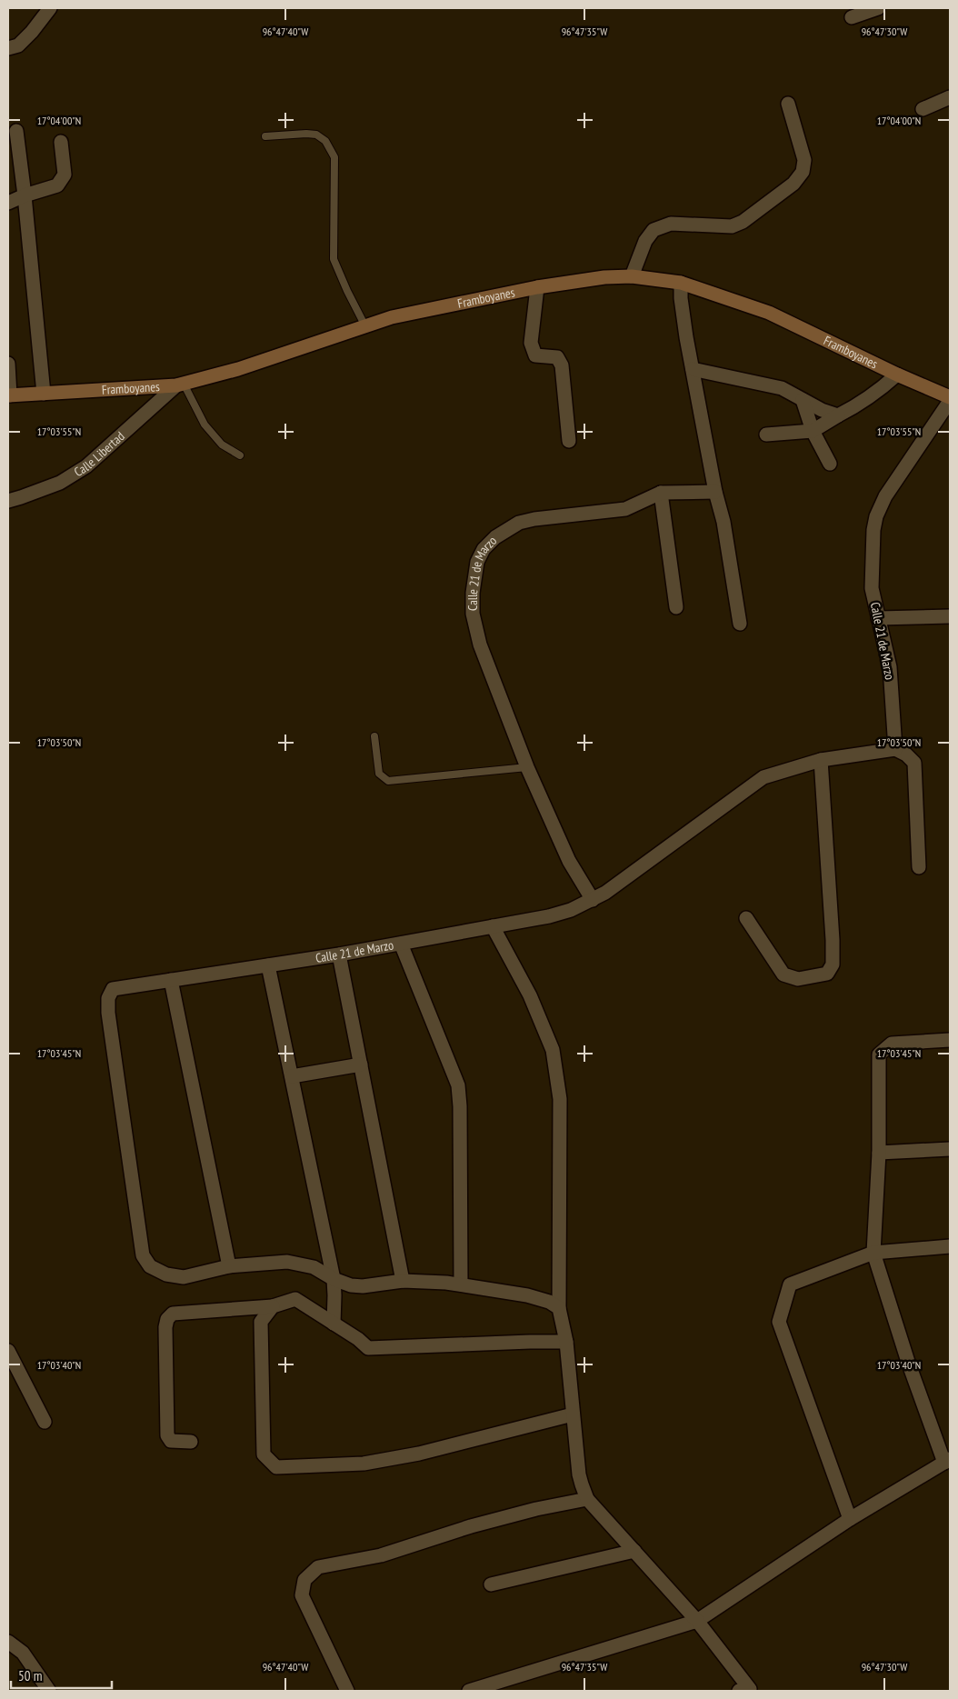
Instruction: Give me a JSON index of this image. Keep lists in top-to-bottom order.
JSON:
{
  "streets": {
    "main road": ["Framboyanes"],
    "street": ["Calle Libertad", "Calle 21 de Marzo"]
  },
  "crossings": [
    ["Framboyanes", "Calle Libertad"]
  ],
  "scale_bar": "50 m",
  "coordinates": [
    "96°47'40\"W",
    "96°47'35\"W",
    "96°47'30\"W",
    "17°04'00\"N",
    "17°03'55\"N",
    "17°03'50\"N",
    "17°03'45\"N",
    "17°03'40\"N"
  ]
}
